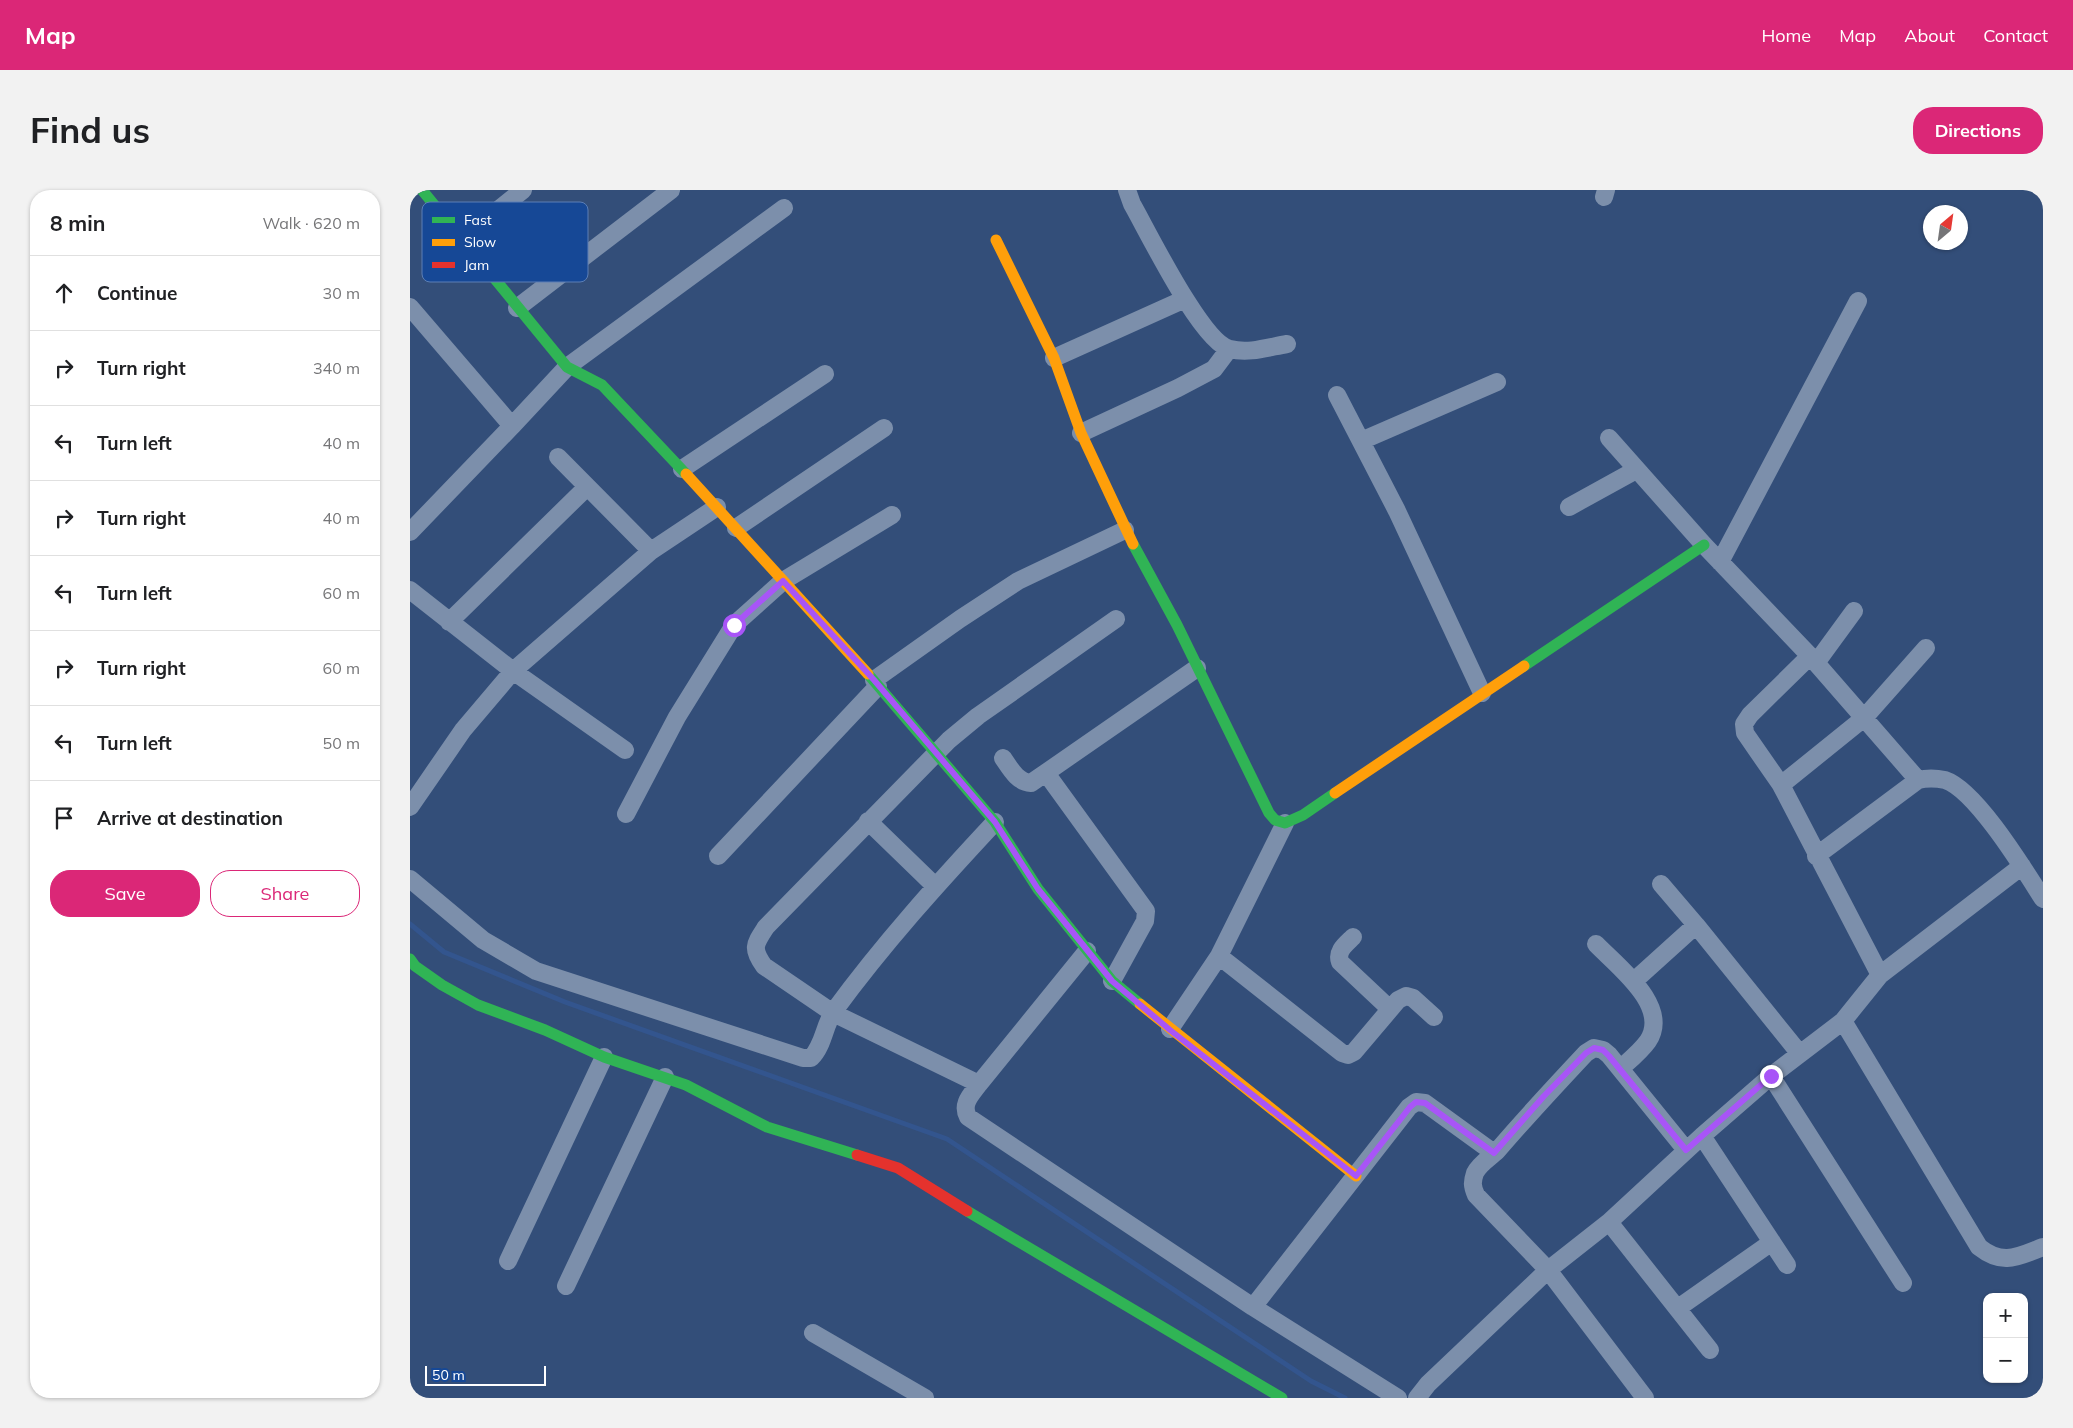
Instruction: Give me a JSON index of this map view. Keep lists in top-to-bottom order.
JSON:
{
  "legend": ["Fast", "Slow", "Jam"],
  "scale_bar": "50 m",
  "north": "top right",
  "page": {
    "header": "Map",
    "nav": [
      "Home",
      "Map",
      "About",
      "Contact"
    ],
    "buttons": [
      "Directions",
      ["Save", "Share"]
    ],
    "title": "Find us",
    "heading": ["8 min", "Walk · 620 m"],
    "list": [
      ["Continue", "30 m"],
      ["Turn right", "340 m"],
      ["Turn left", "40 m"],
      ["Turn right", "40 m"],
      ["Turn left", "60 m"],
      ["Turn right", "60 m"],
      ["Turn left", "50 m"],
      "Arrive at destination"
    ],
    "map_buttons": ["+", "−"],
    "scale": "50 m"
  }
}
